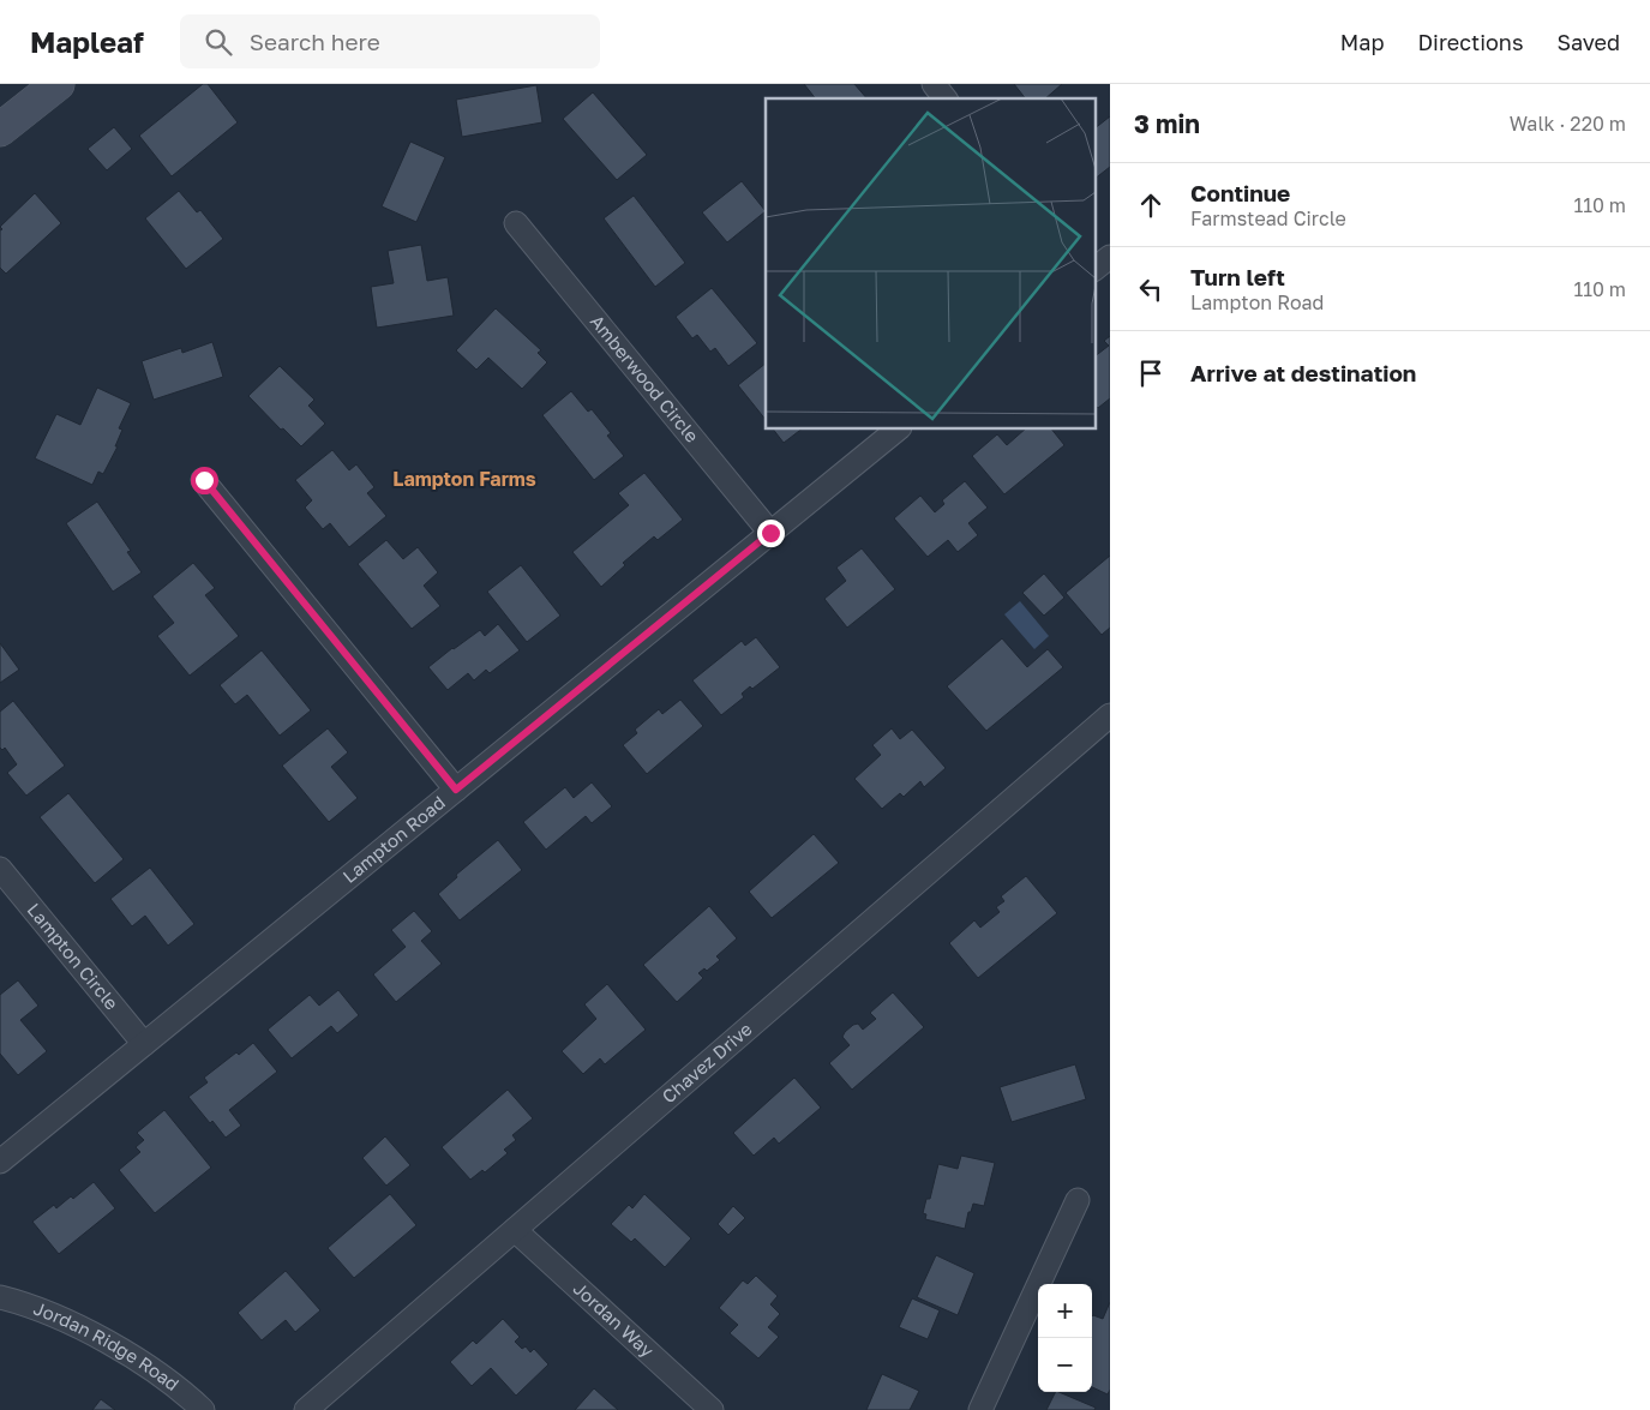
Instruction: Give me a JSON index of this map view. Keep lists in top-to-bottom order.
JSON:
{
  "streets": {
    "street": [
      "Amberwood Circle",
      "Lampton Road",
      "Lampton Circle",
      "Chavez Drive",
      "Jordan Way",
      "Jordan Ridge Road"
    ]
  },
  "crossings": [
    ["Amberwood Circle", "Lampton Road"],
    ["Lampton Road", "Lampton Circle"],
    ["Chavez Drive", "Jordan Way"]
  ],
  "districts": ["Lampton Farms"],
  "page": {
    "header": "Mapleaf",
    "search": "Search here",
    "nav": ["Map", "Directions", "Saved"],
    "heading": ["3 min", "Walk · 220 m"],
    "list": [
      ["Continue", "Farmstead Circle", "110 m"],
      ["Turn left", "Lampton Road", "110 m"],
      "Arrive at destination"
    ],
    "map_buttons": ["+", "−"]
  }
}
